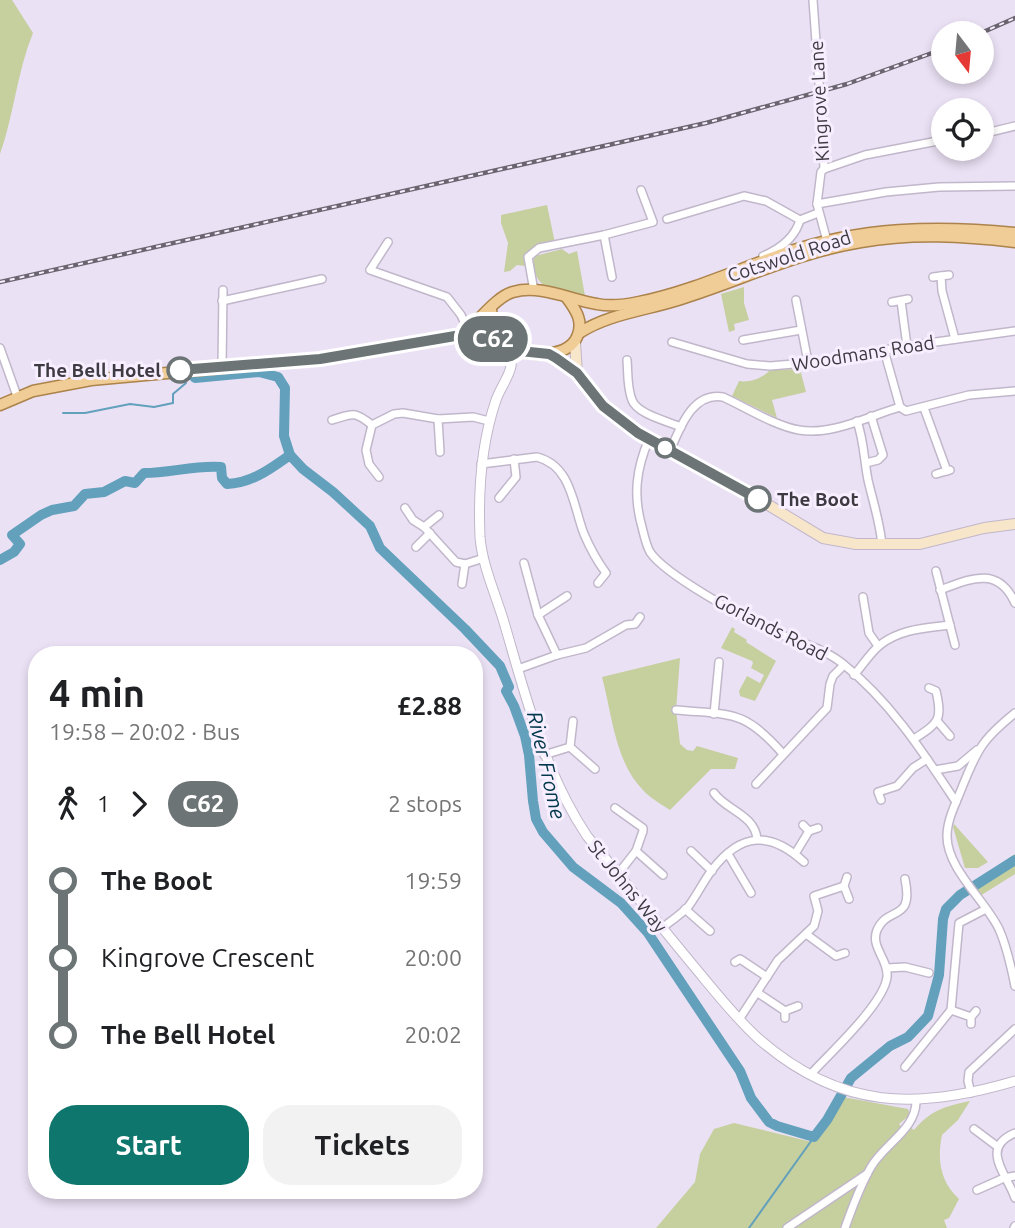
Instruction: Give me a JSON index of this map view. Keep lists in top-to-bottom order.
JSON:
{
  "streets": {
    "main road": ["Cotswold Road"],
    "street": [
      "Kingrove Lane",
      "Woodmans Road",
      "Gorlands Road",
      "St Johns Way"
    ]
  },
  "crossings": [
    ["Kingrove Lane", "Cotswold Road"]
  ],
  "water": ["River Frome"],
  "places": ["The Bell Hotel", "The Boot"],
  "lines": ["bus line C62"],
  "north": "bottom",
  "page": {
    "on_map": "C62",
    "heading": ["4 min", "19:58 – 20:02 · Bus", "£2.88"],
    "legs": ["1", "C62", "2 stops"],
    "list": [
      {
        "name": "The Boot",
        "value": "19:59"
      },
      {
        "name": "Kingrove Crescent",
        "value": "20:00"
      },
      {
        "name": "The Bell Hotel",
        "value": "20:02"
      }
    ],
    "buttons": ["Start", "Tickets"]
  }
}
